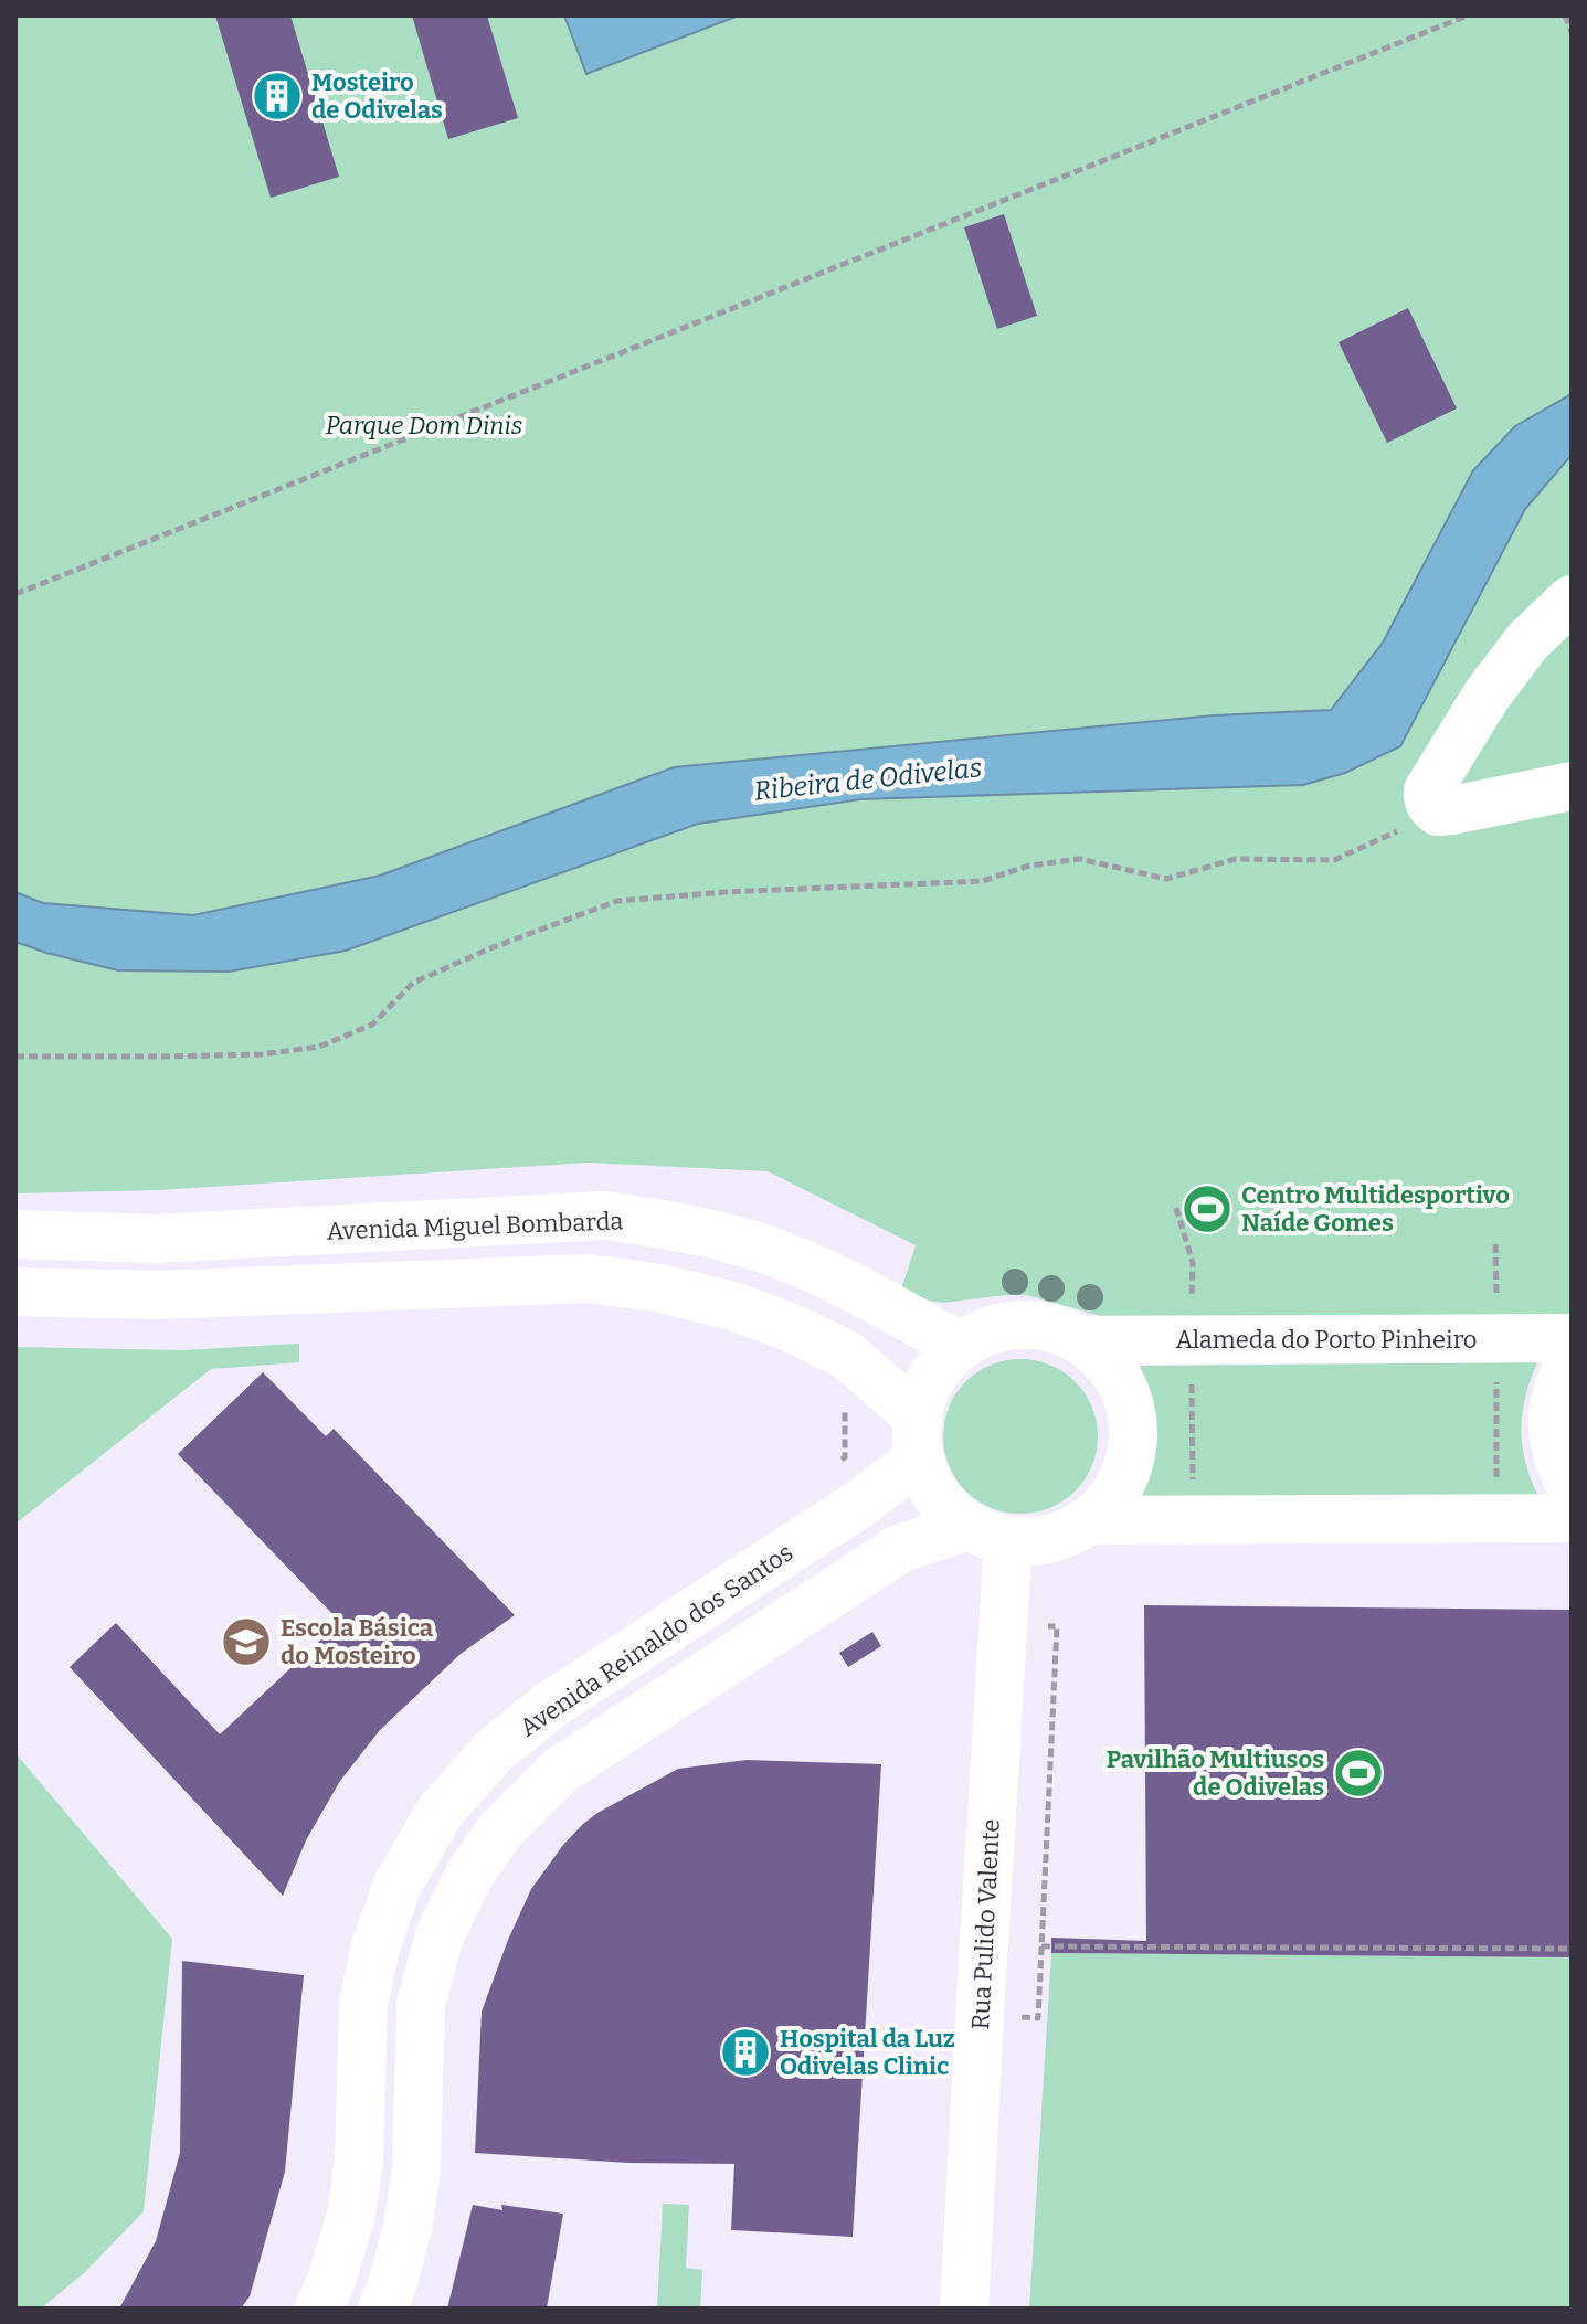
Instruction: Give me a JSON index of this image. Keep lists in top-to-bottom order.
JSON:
{
  "streets": {
    "main road": [
      "Avenida Miguel Bombarda",
      "Alameda do Porto Pinheiro",
      "Avenida Reinaldo dos Santos",
      "Rua Pulido Valente"
    ]
  },
  "crossings": [
    ["Avenida Miguel Bombarda", "Alameda do Porto Pinheiro"],
    ["Avenida Miguel Bombarda", "Avenida Reinaldo dos Santos"],
    ["Avenida Miguel Bombarda", "Rua Pulido Valente"],
    ["Alameda do Porto Pinheiro", "Avenida Reinaldo dos Santos"],
    ["Alameda do Porto Pinheiro", "Rua Pulido Valente"],
    ["Avenida Reinaldo dos Santos", "Rua Pulido Valente"]
  ],
  "water": ["Ribeira de Odivelas"],
  "parks": ["Parque Dom Dinis"],
  "places": {
    "building": ["Mosteiro de Odivelas", "Hospital da Luz Odivelas Clinic"],
    "sports": ["Centro Multidesportivo Naíde Gomes", "Pavilhão Multiusos de Odivelas"],
    "school or university": ["Escola Básica do Mosteiro"]
  }
}
